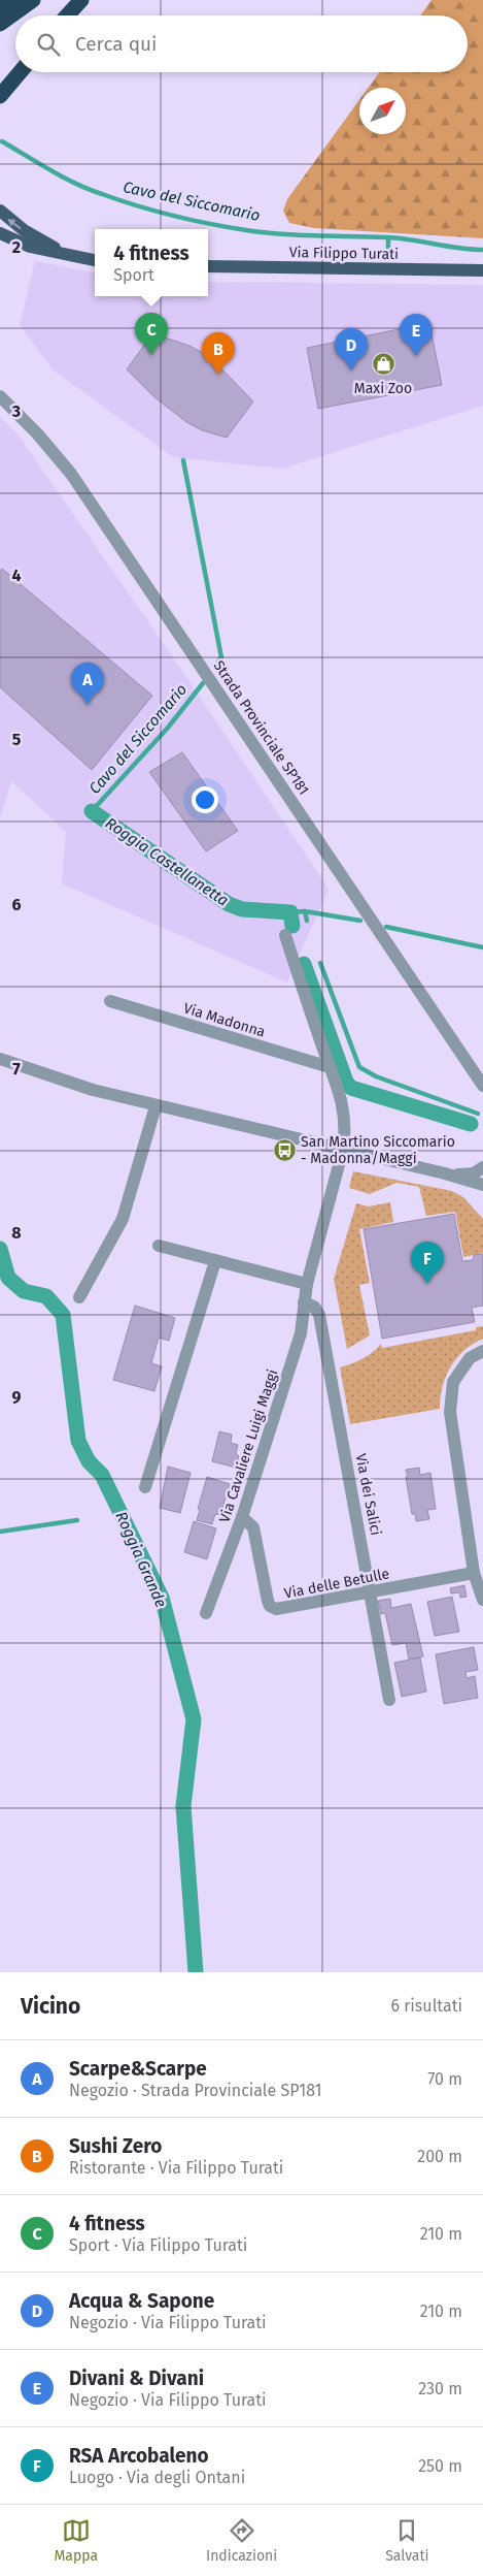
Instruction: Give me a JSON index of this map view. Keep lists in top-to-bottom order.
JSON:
{
  "streets": {
    "main road": ["Via Filippo Turati"],
    "street": [
      "Strada Provinciale SP181",
      "Via Madonna",
      "Via Cavaliere Luigi Maggi",
      "Via dei Salici",
      "Via delle Betulle"
    ]
  },
  "crossings": [
    ["Via Cavaliere Luigi Maggi", "Via dei Salici"],
    ["Via Cavaliere Luigi Maggi", "Via delle Betulle"],
    ["Via dei Salici", "Via delle Betulle"]
  ],
  "water": ["Cavo del Siccomario", "Roggia Castellanetta", "Roggia Grande"],
  "places": {
    "shop": ["Maxi Zoo"],
    "bus stop": ["San Martino Siccomario - Madonna/Maggi"]
  },
  "north": "top right",
  "page": {
    "search": "Cerca qui",
    "popup": ["4 fitness", "Sport"],
    "pins": [
      "C",
      "E",
      "D",
      "B",
      "A",
      "F"
    ],
    "heading": ["Vicino", "6 risultati"],
    "list": [
      {
        "mark": "A",
        "name": "Scarpe&Scarpe",
        "note": "Negozio · Strada Provinciale SP181",
        "value": "70 m"
      },
      {
        "mark": "B",
        "name": "Sushi Zero",
        "note": "Ristorante · Via Filippo Turati",
        "value": "200 m"
      },
      {
        "mark": "C",
        "name": "4 fitness",
        "note": "Sport · Via Filippo Turati",
        "value": "210 m"
      },
      {
        "mark": "D",
        "name": "Acqua & Sapone",
        "note": "Negozio · Via Filippo Turati",
        "value": "210 m"
      },
      {
        "mark": "E",
        "name": "Divani & Divani",
        "note": "Negozio · Via Filippo Turati",
        "value": "230 m"
      },
      {
        "mark": "F",
        "name": "RSA Arcobaleno",
        "note": "Luogo · Via degli Ontani",
        "value": "250 m"
      }
    ],
    "nav": ["Mappa", "Indicazioni", "Salvati"]
  },
  "grid": {
    "rows": [
      "2",
      "3",
      "4",
      "5",
      "6",
      "7",
      "8",
      "9"
    ]
  }
}
